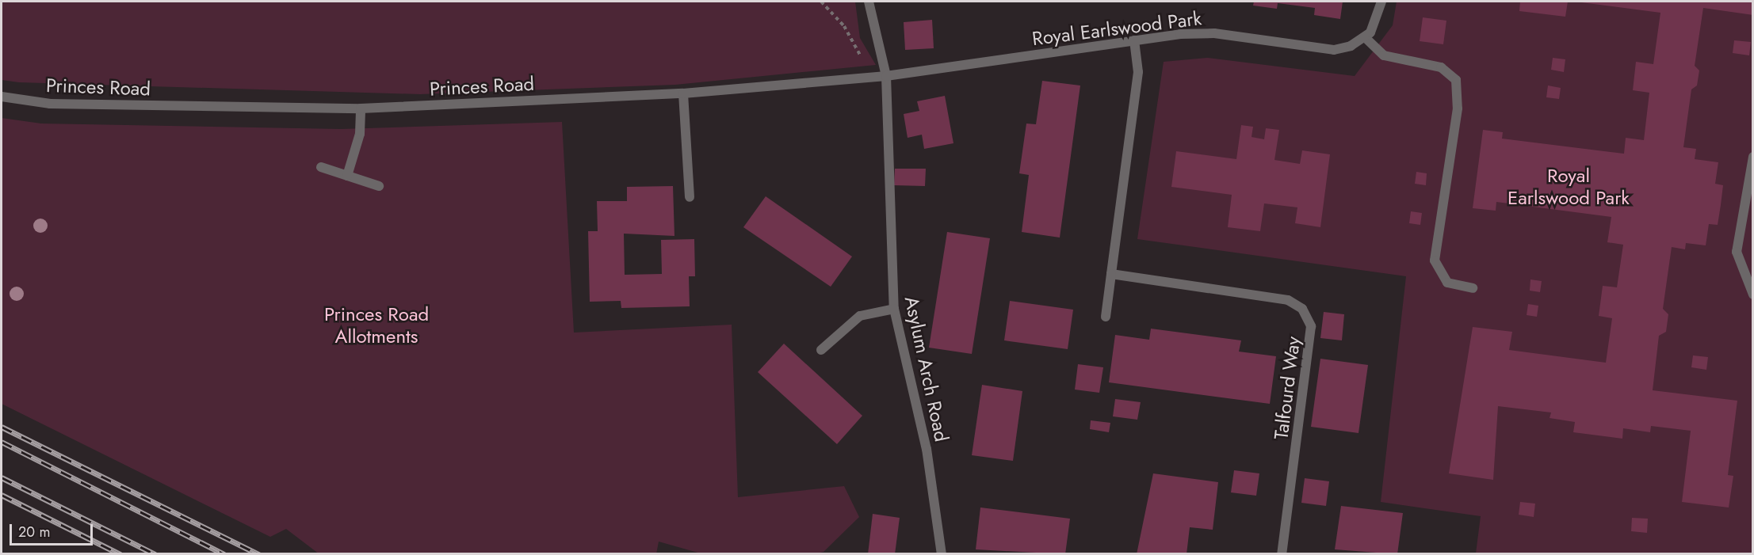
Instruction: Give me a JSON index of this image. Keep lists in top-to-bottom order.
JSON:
{
  "streets": {
    "street": [
      "Royal Earlswood Park",
      "Princes Road",
      "Asylum Arch Road",
      "Talfourd Way"
    ]
  },
  "crossings": [
    ["Royal Earlswood Park", "Princes Road"],
    ["Royal Earlswood Park", "Asylum Arch Road"],
    ["Princes Road", "Asylum Arch Road"]
  ],
  "parks": ["Royal Earlswood Park", "Princes Road Allotments"],
  "scale_bar": "20 m"
}
